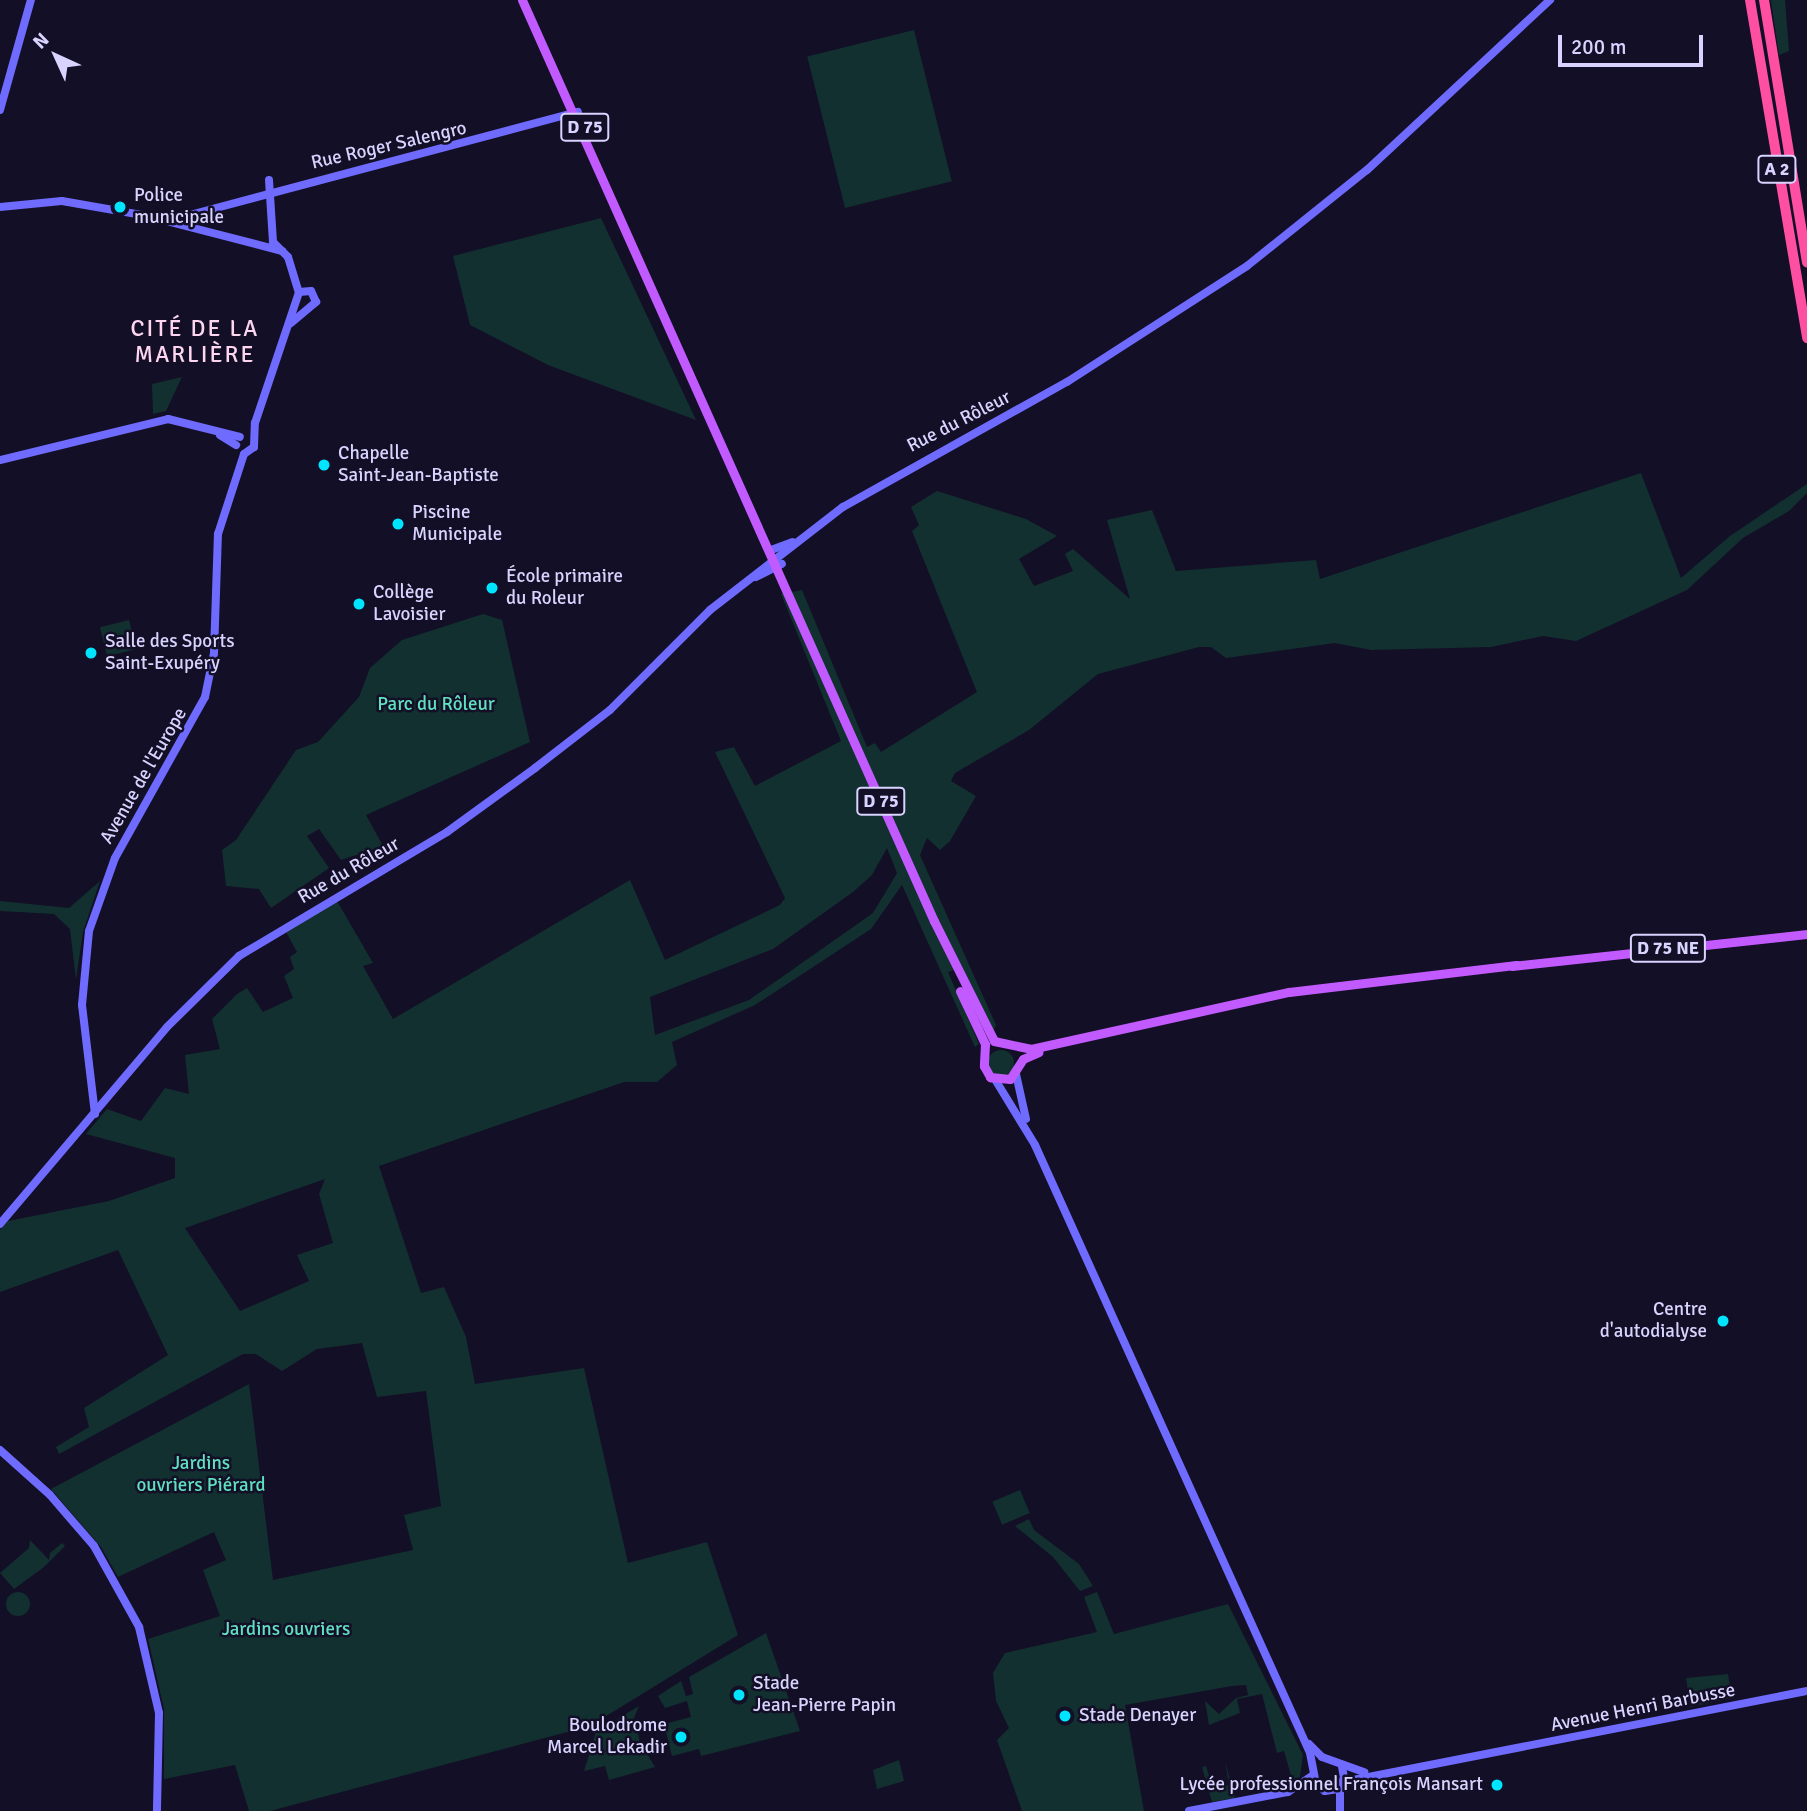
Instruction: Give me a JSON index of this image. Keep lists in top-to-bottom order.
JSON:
{
  "streets": {
    "highway": ["A 2"],
    "main road": ["D 75", "D 75 NE"],
    "street": [
      "Rue Roger Salengro",
      "Rue du Rôleur",
      "Avenue de l'Europe",
      "Avenue Henri Barbusse"
    ]
  },
  "crossings": [
    ["D 75", "Rue Roger Salengro"],
    ["D 75", "Rue du Rôleur"],
    ["D 75", "D 75 NE"],
    ["Rue du Rôleur", "Avenue de l'Europe"]
  ],
  "districts": ["CITÉ DE LA MARLIÈRE"],
  "parks": ["Parc du Rôleur", "Jardins ouvriers Piérard", "Jardins ouvriers"],
  "places": [
    "Police municipale",
    "Chapelle Saint-Jean-Baptiste",
    "Piscine Municipale",
    "École primaire du Roleur",
    "Collège Lavoisier",
    "Salle des Sports Saint-Exupéry",
    "Centre d'autodialyse",
    "Stade Jean-Pierre Papin",
    "Stade Denayer",
    "Boulodrome Marcel Lekadir",
    "Lycée professionnel François Mansart"
  ],
  "scale_bar": "200 m",
  "north": "top left"
}
